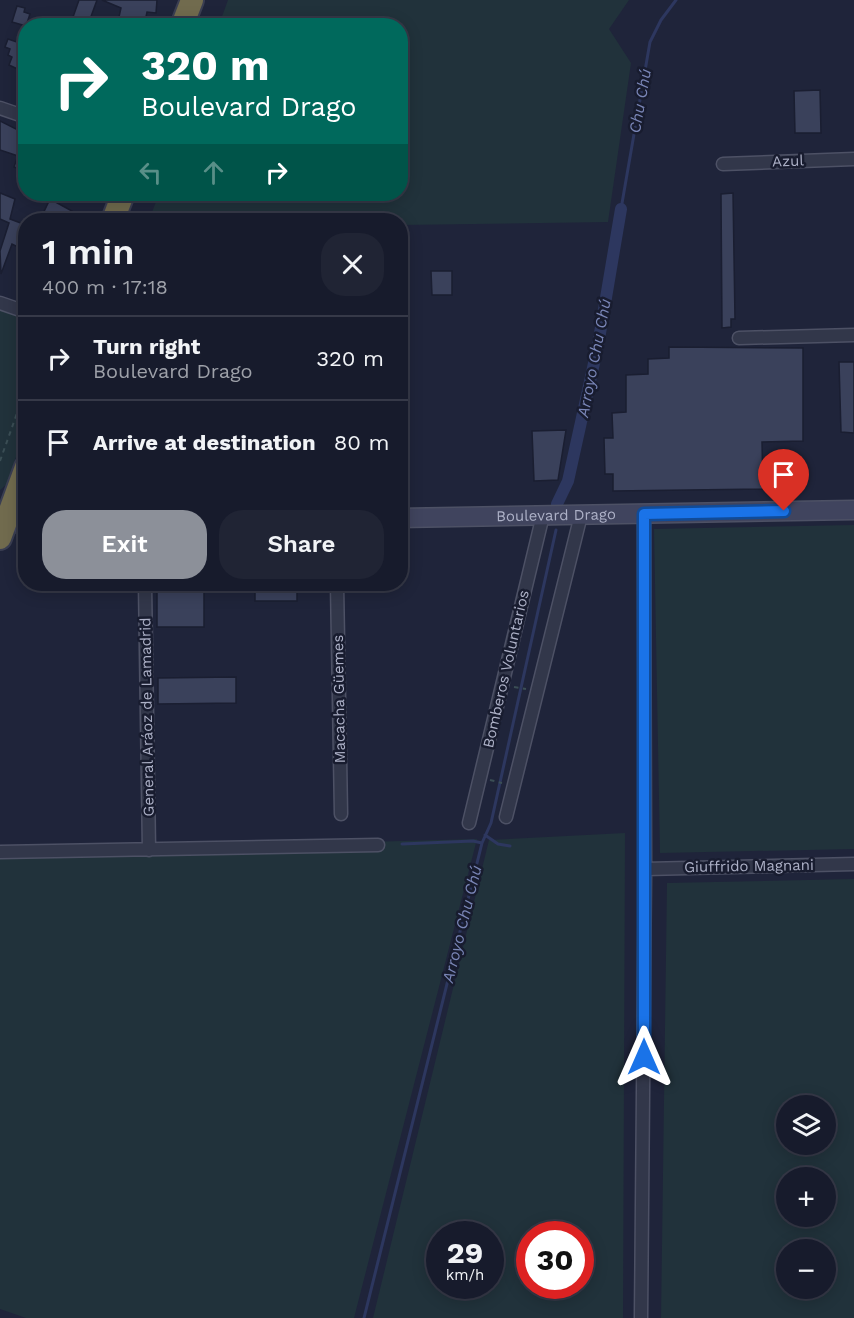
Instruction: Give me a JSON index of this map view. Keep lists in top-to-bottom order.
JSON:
{
  "streets": {
    "main road": ["Boulevard Drago"],
    "street": [
      "Azul",
      "Bomberos Voluntarios",
      "Macacha Güemes",
      "General Aráoz de Lamadrid",
      "Giuffrido Magnani"
    ]
  },
  "crossings": [
    ["Boulevard Drago", "Bomberos Voluntarios"]
  ],
  "water": ["Chu Chú", "Arroyo Chu Chú"],
  "page": {
    "turn": ["320 m", "Boulevard Drago"],
    "heading": ["1 min", "400 m · 17:18"],
    "list": [
      {
        "name": "Turn right",
        "note": "Boulevard Drago",
        "value": "320 m"
      },
      {
        "name": "Arrive at destination",
        "value": "80 m"
      }
    ],
    "buttons": ["Exit", "Share"],
    "map_buttons": ["+", "−"],
    "speed": "29 km/h",
    "limit": "30"
  }
}
